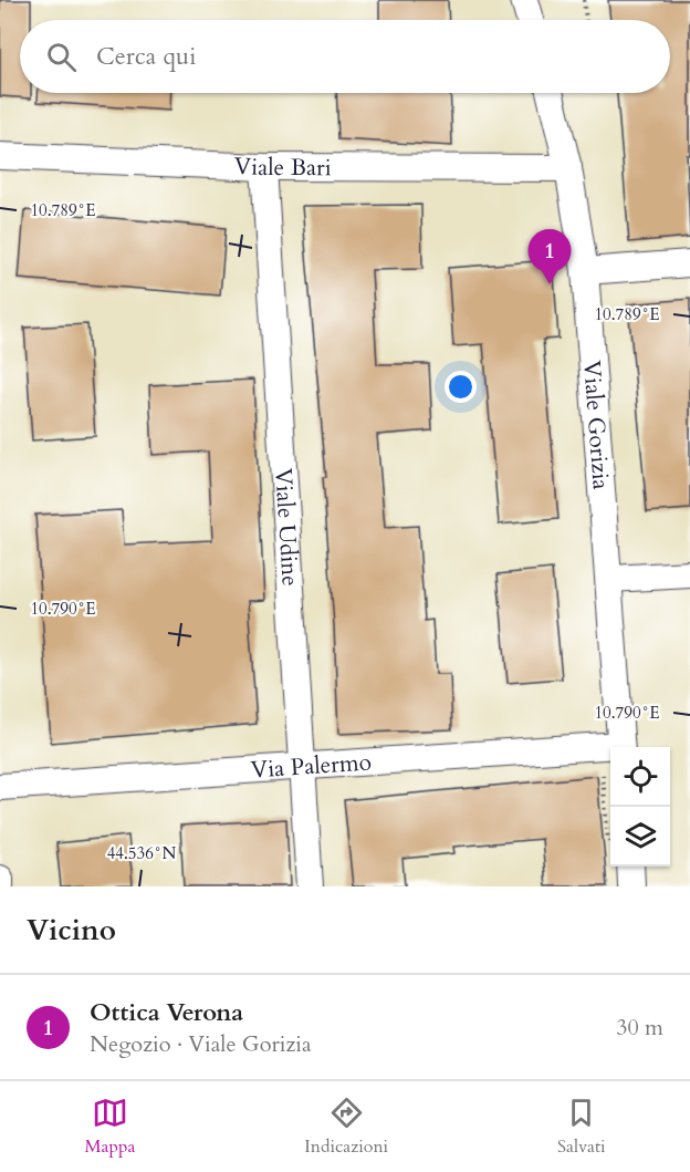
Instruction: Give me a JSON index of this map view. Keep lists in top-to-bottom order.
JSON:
{
  "streets": {
    "street": [
      "Viale Bari",
      "Viale Gorizia",
      "Viale Udine",
      "Via Palermo"
    ]
  },
  "crossings": [
    ["Viale Bari", "Viale Gorizia"],
    ["Viale Bari", "Viale Udine"],
    ["Viale Udine", "Via Palermo"]
  ],
  "page": {
    "search": "Cerca qui",
    "pins": "1",
    "heading": "Vicino",
    "list": [
      {
        "mark": "1",
        "name": "Ottica Verona",
        "note": "Negozio · Viale Gorizia",
        "value": "30 m"
      }
    ],
    "nav": ["Mappa", "Indicazioni", "Salvati"]
  },
  "coordinates": ["10.789°E", "10.790°E", "44.536°N"]
}
